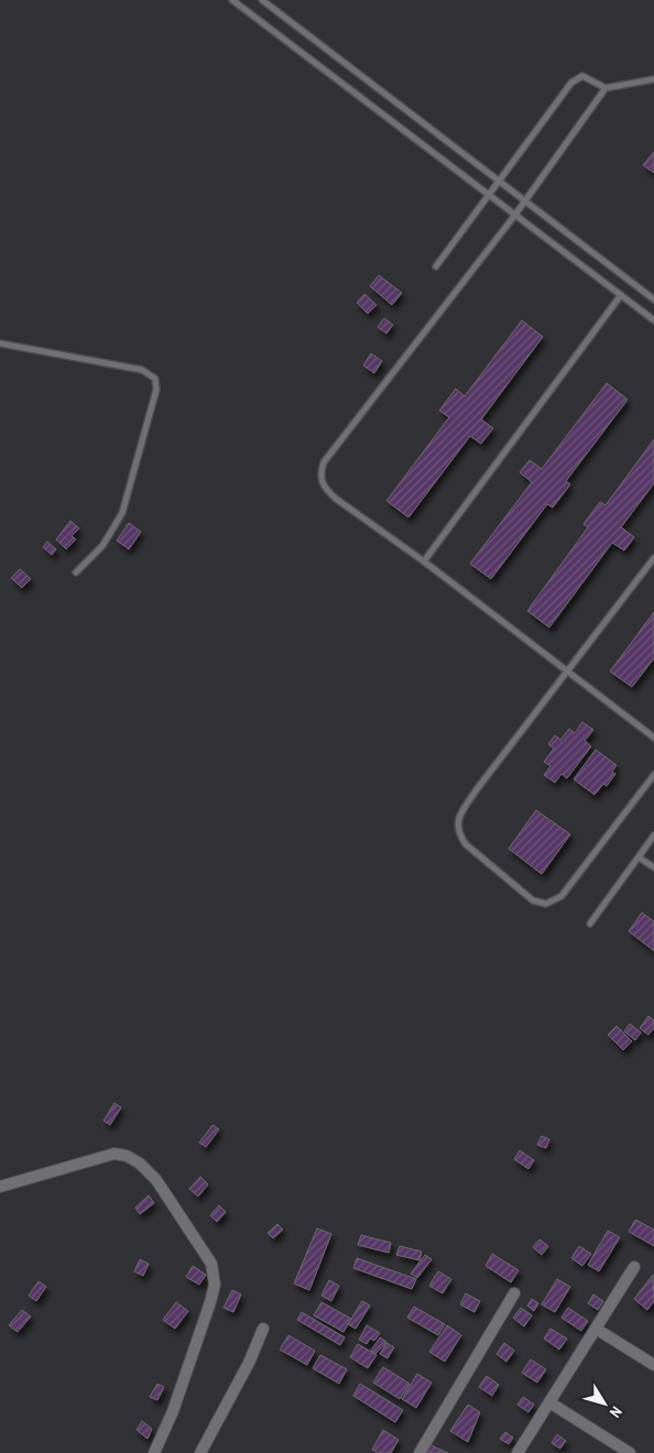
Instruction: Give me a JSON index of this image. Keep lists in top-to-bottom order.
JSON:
{
  "north": "bottom right"
}
